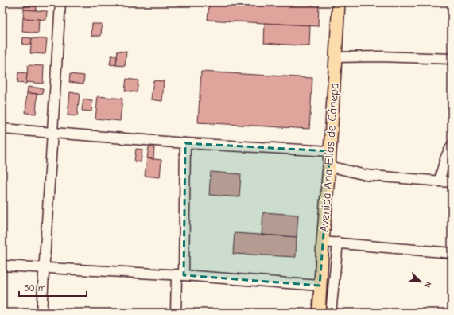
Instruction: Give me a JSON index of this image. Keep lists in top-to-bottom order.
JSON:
{
  "streets": {
    "main road": ["Avenida Ana Elías de Cánepa"]
  },
  "scale_bar": "50 m",
  "north": "bottom right"
}
